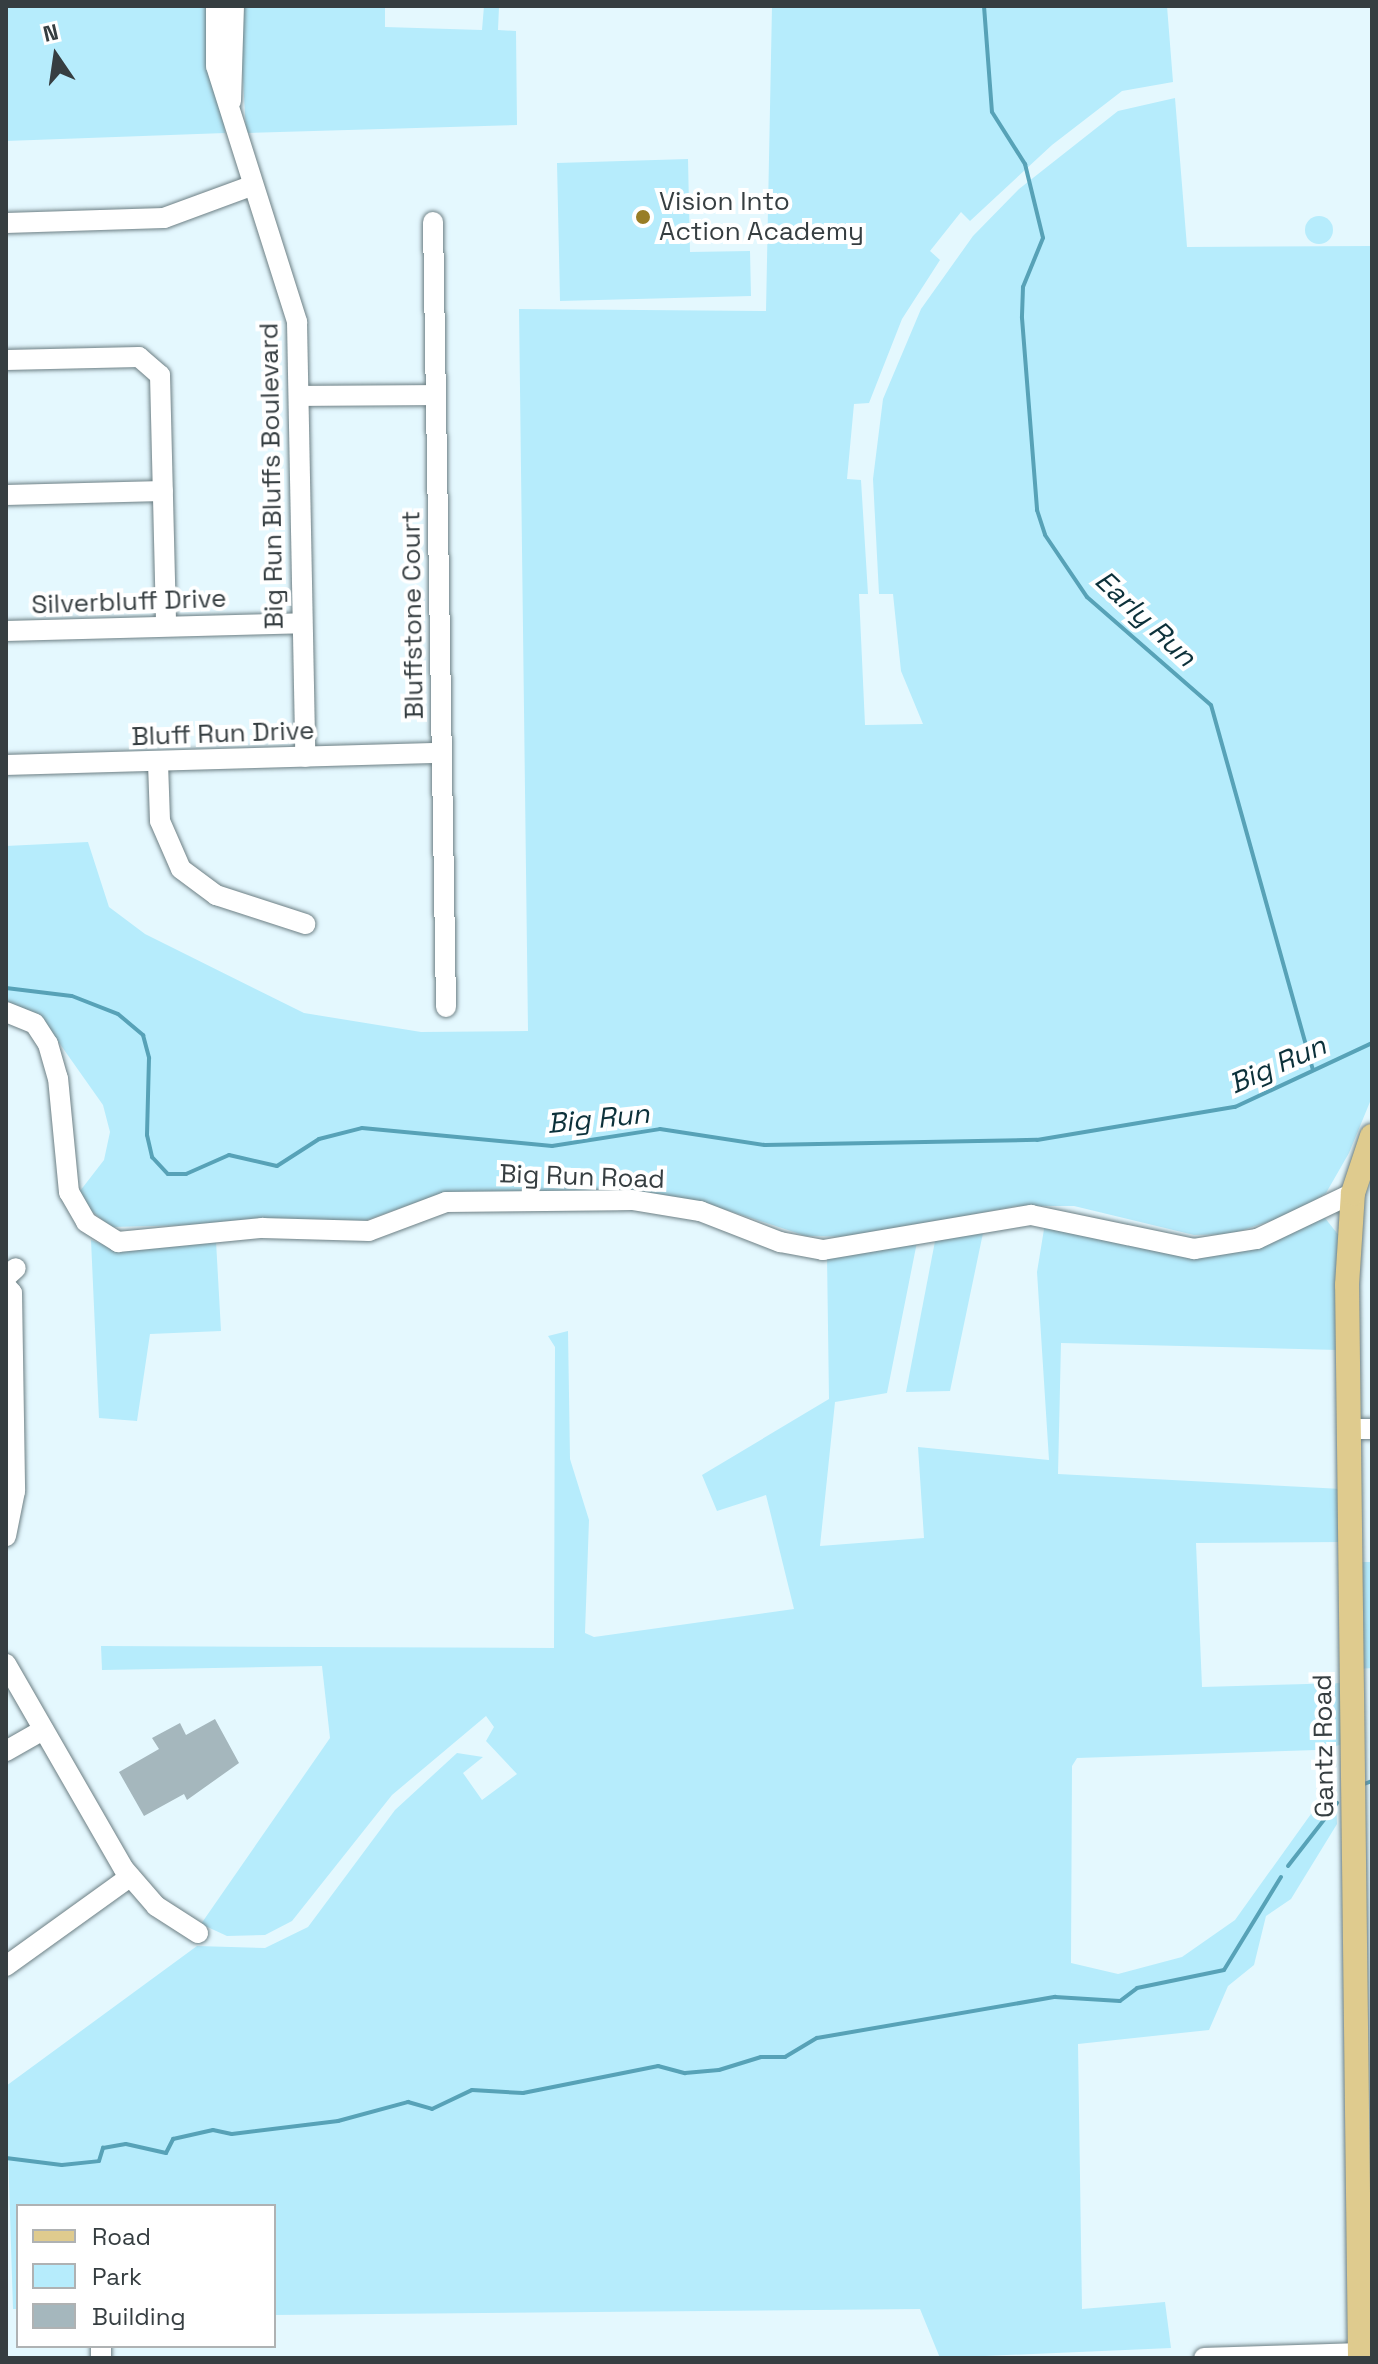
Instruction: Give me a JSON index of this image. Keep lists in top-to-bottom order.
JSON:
{
  "streets": {
    "main road": ["Gantz Road"],
    "street": [
      "Big Run Bluffs Boulevard",
      "Silverbluff Drive",
      "Bluffstone Court",
      "Bluff Run Drive",
      "Big Run Road"
    ]
  },
  "crossings": [
    ["Big Run Bluffs Boulevard", "Silverbluff Drive"],
    ["Big Run Bluffs Boulevard", "Bluff Run Drive"],
    ["Bluffstone Court", "Bluff Run Drive"],
    ["Big Run Road", "Gantz Road"]
  ],
  "water": ["Early Run", "Big Run"],
  "places": ["Vision Into Action Academy"],
  "legend": ["Road", "Park", "Building"],
  "north": "top"
}
